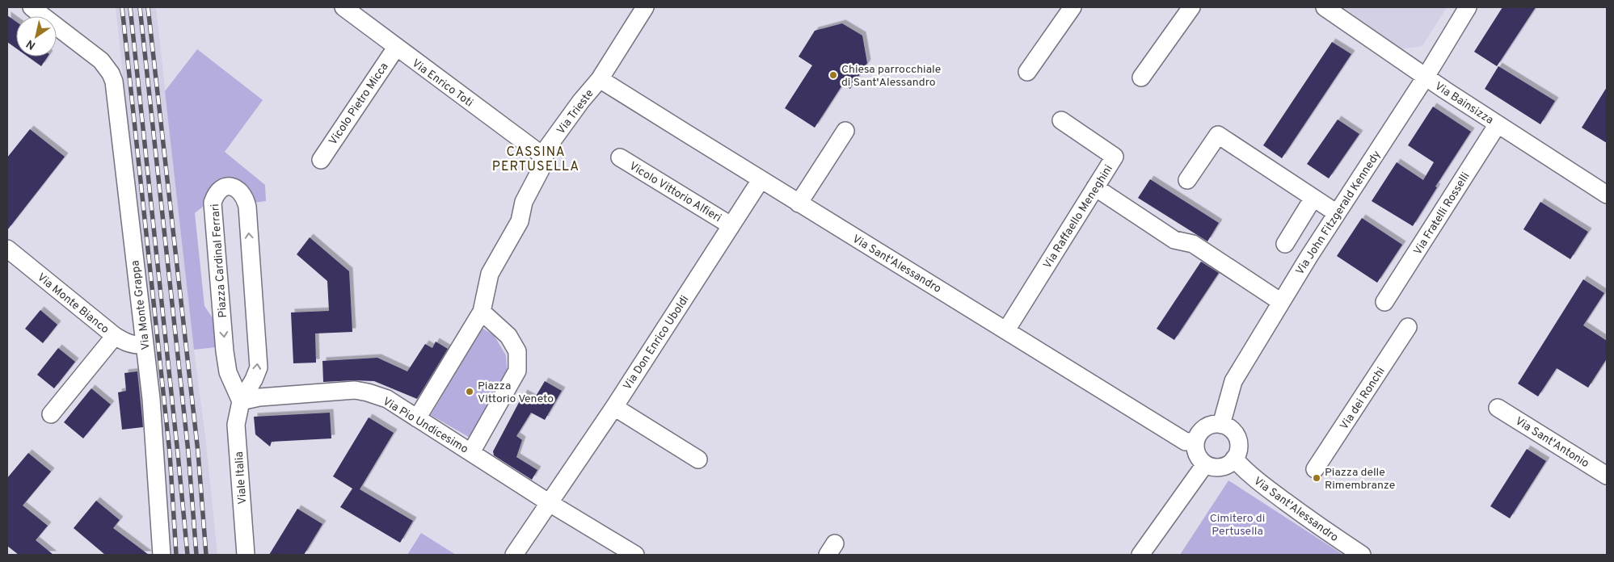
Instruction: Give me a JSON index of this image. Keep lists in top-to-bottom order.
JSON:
{
  "streets": {
    "street": [
      "Via Enrico Toti",
      "Via Bainsizza",
      "Vicolo Pietro Micca",
      "Via Trieste",
      "Vicolo Vittorio Alfieri",
      "Via John Fitzgerald Kennedy",
      "Via Fratelli Rosselli",
      "Via Raffaello Meneghini",
      "Piazza Cardinal Ferrari",
      "Via Sant'Alessandro",
      "Via Monte Bianco",
      "Via Monte Grappa",
      "Via Don Enrico Uboldi",
      "Via dei Ronchi",
      "Via Pio Undicesimo",
      "Via Sant'Antonio",
      "Viale Italia"
    ]
  },
  "crossings": [
    ["Via Enrico Toti", "Vicolo Pietro Micca"],
    ["Via Enrico Toti", "Via Trieste"],
    ["Via Bainsizza", "Via John Fitzgerald Kennedy"],
    ["Via Bainsizza", "Via Fratelli Rosselli"],
    ["Via Trieste", "Via Sant'Alessandro"],
    ["Vicolo Vittorio Alfieri", "Via Don Enrico Uboldi"],
    ["Via John Fitzgerald Kennedy", "Via Sant'Alessandro"],
    ["Via Raffaello Meneghini", "Via Sant'Alessandro"],
    ["Piazza Cardinal Ferrari", "Via Pio Undicesimo"],
    ["Piazza Cardinal Ferrari", "Viale Italia"],
    ["Via Sant'Alessandro", "Via Don Enrico Uboldi"],
    ["Via Monte Bianco", "Via Monte Grappa"],
    ["Via Don Enrico Uboldi", "Via Pio Undicesimo"],
    ["Via Pio Undicesimo", "Viale Italia"]
  ],
  "districts": ["CASSINA PERTUSELLA"],
  "parks": ["Cimitero di Pertusella"],
  "places": ["Chiesa parrocchiale di Sant'Alessandro", "Piazza Vittorio Veneto", "Piazza delle Rimembranze"],
  "north": "bottom left"
}
